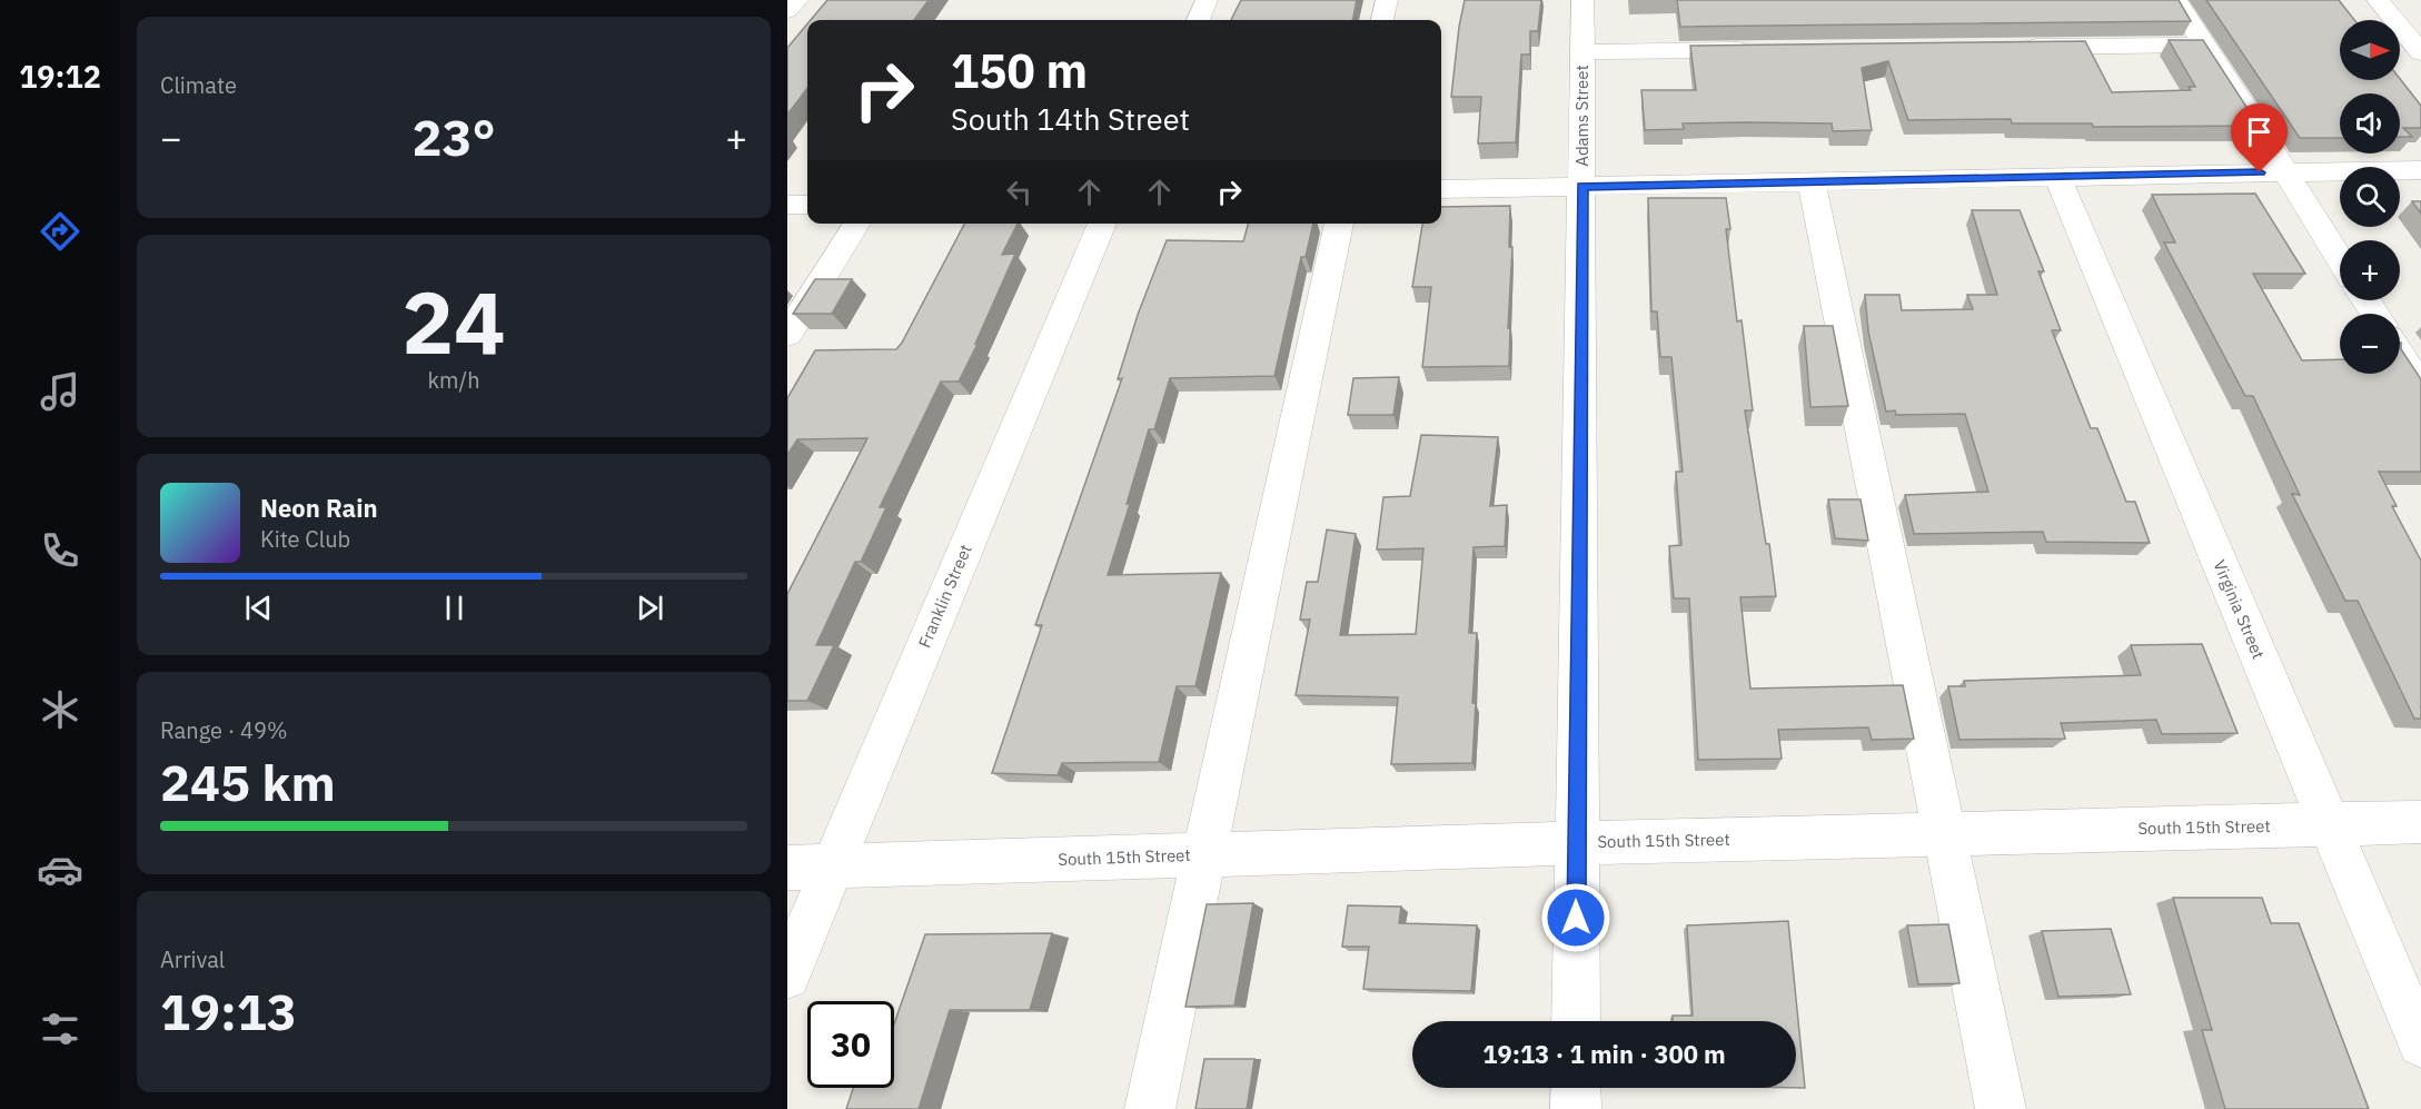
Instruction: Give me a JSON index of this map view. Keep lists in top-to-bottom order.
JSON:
{
  "streets": {
    "street": [
      "Adams Street",
      "Franklin Street",
      "Virginia Street",
      "South 15th Street"
    ]
  },
  "crossings": [
    ["Adams Street", "South 15th Street"],
    ["Franklin Street", "South 15th Street"],
    ["Virginia Street", "South 15th Street"]
  ],
  "north": "right",
  "page": {
    "tabs": "19:12",
    "tile": [
      "Climate",
      ["24", "km/h"],
      ["Range · 49%", "245 km"],
      ["Arrival", "19:13"]
    ],
    "map_buttons": ["+", "−"],
    "turn": ["150 m", "South 14th Street"],
    "heat": ["−", "23°", "+"],
    "song": ["Neon Rain", "Kite Club"],
    "limit": "30",
    "trip": "19:13 · 1 min · 300 m"
  }
}
